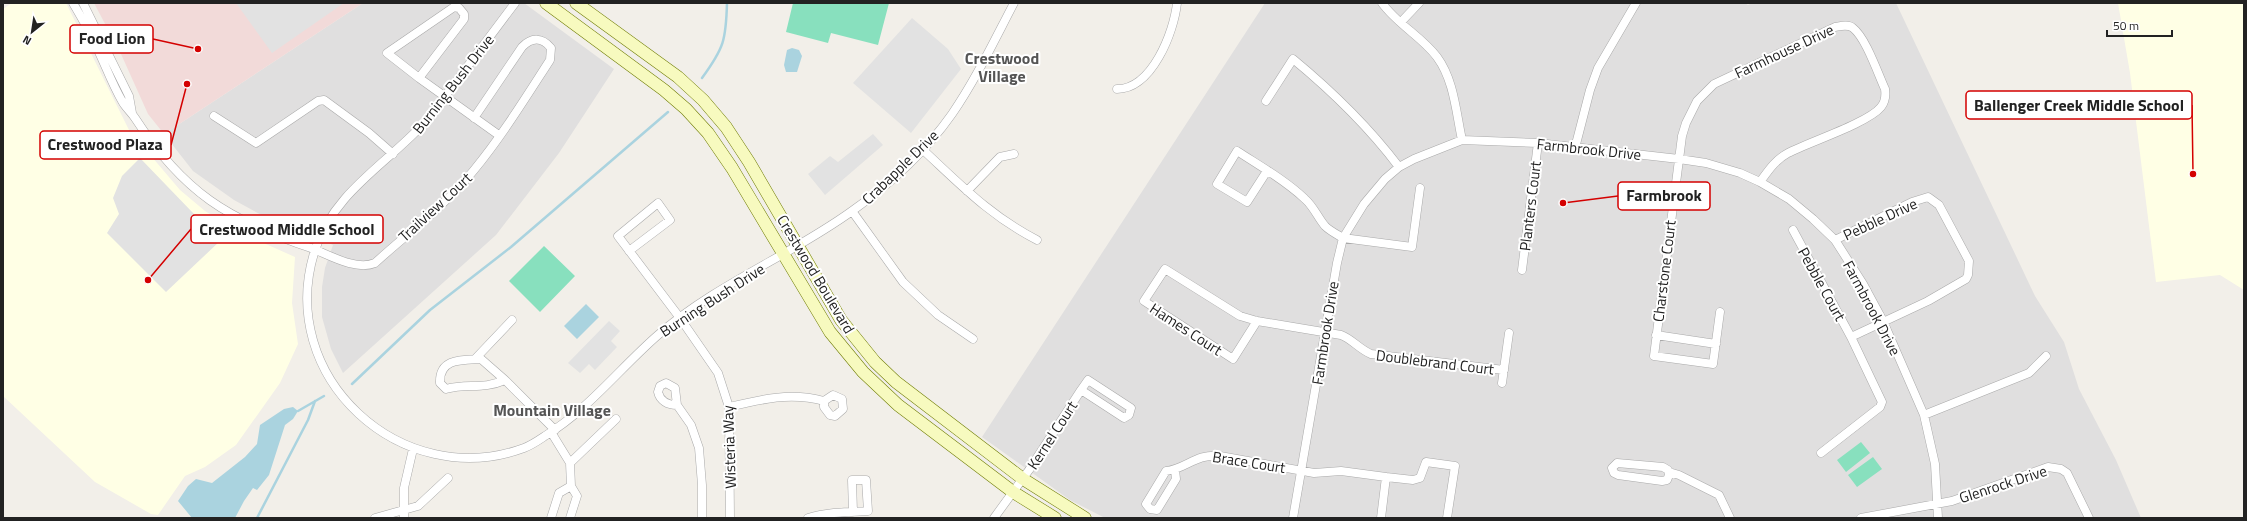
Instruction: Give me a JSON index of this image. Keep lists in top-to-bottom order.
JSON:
{
  "streets": {
    "main road": ["Crestwood Boulevard"],
    "street": [
      "Farmhouse Drive",
      "Burning Bush Drive",
      "Farmbrook Drive",
      "Crabapple Drive",
      "Planters Court",
      "Trailview Court",
      "Pebble Drive",
      "Charstone Court",
      "Pebble Court",
      "Hames Court",
      "Doublebrand Court",
      "Kernel Court",
      "Wisteria Way",
      "Brace Court",
      "Glenrock Drive"
    ]
  },
  "crossings": [
    ["Farmhouse Drive", "Farmbrook Drive"],
    ["Farmhouse Drive", "Charstone Court"],
    ["Burning Bush Drive", "Crabapple Drive"],
    ["Burning Bush Drive", "Trailview Court"],
    ["Burning Bush Drive", "Crestwood Boulevard"],
    ["Burning Bush Drive", "Wisteria Way"],
    ["Farmbrook Drive", "Planters Court"],
    ["Farmbrook Drive", "Pebble Drive"],
    ["Farmbrook Drive", "Charstone Court"],
    ["Farmbrook Drive", "Pebble Court"],
    ["Farmbrook Drive", "Hames Court"],
    ["Farmbrook Drive", "Doublebrand Court"],
    ["Farmbrook Drive", "Brace Court"],
    ["Farmbrook Drive", "Glenrock Drive"],
    ["Crabapple Drive", "Crestwood Boulevard"],
    ["Pebble Drive", "Pebble Court"],
    ["Crestwood Boulevard", "Kernel Court"],
    ["Hames Court", "Doublebrand Court"]
  ],
  "districts": ["Crestwood Village", "Mountain Village"],
  "places": [
    "Food Lion",
    "Crestwood Plaza",
    "Ballenger Creek Middle School",
    "Farmbrook",
    "Crestwood Middle School"
  ],
  "scale_bar": "50 m",
  "north": "bottom left"
}
